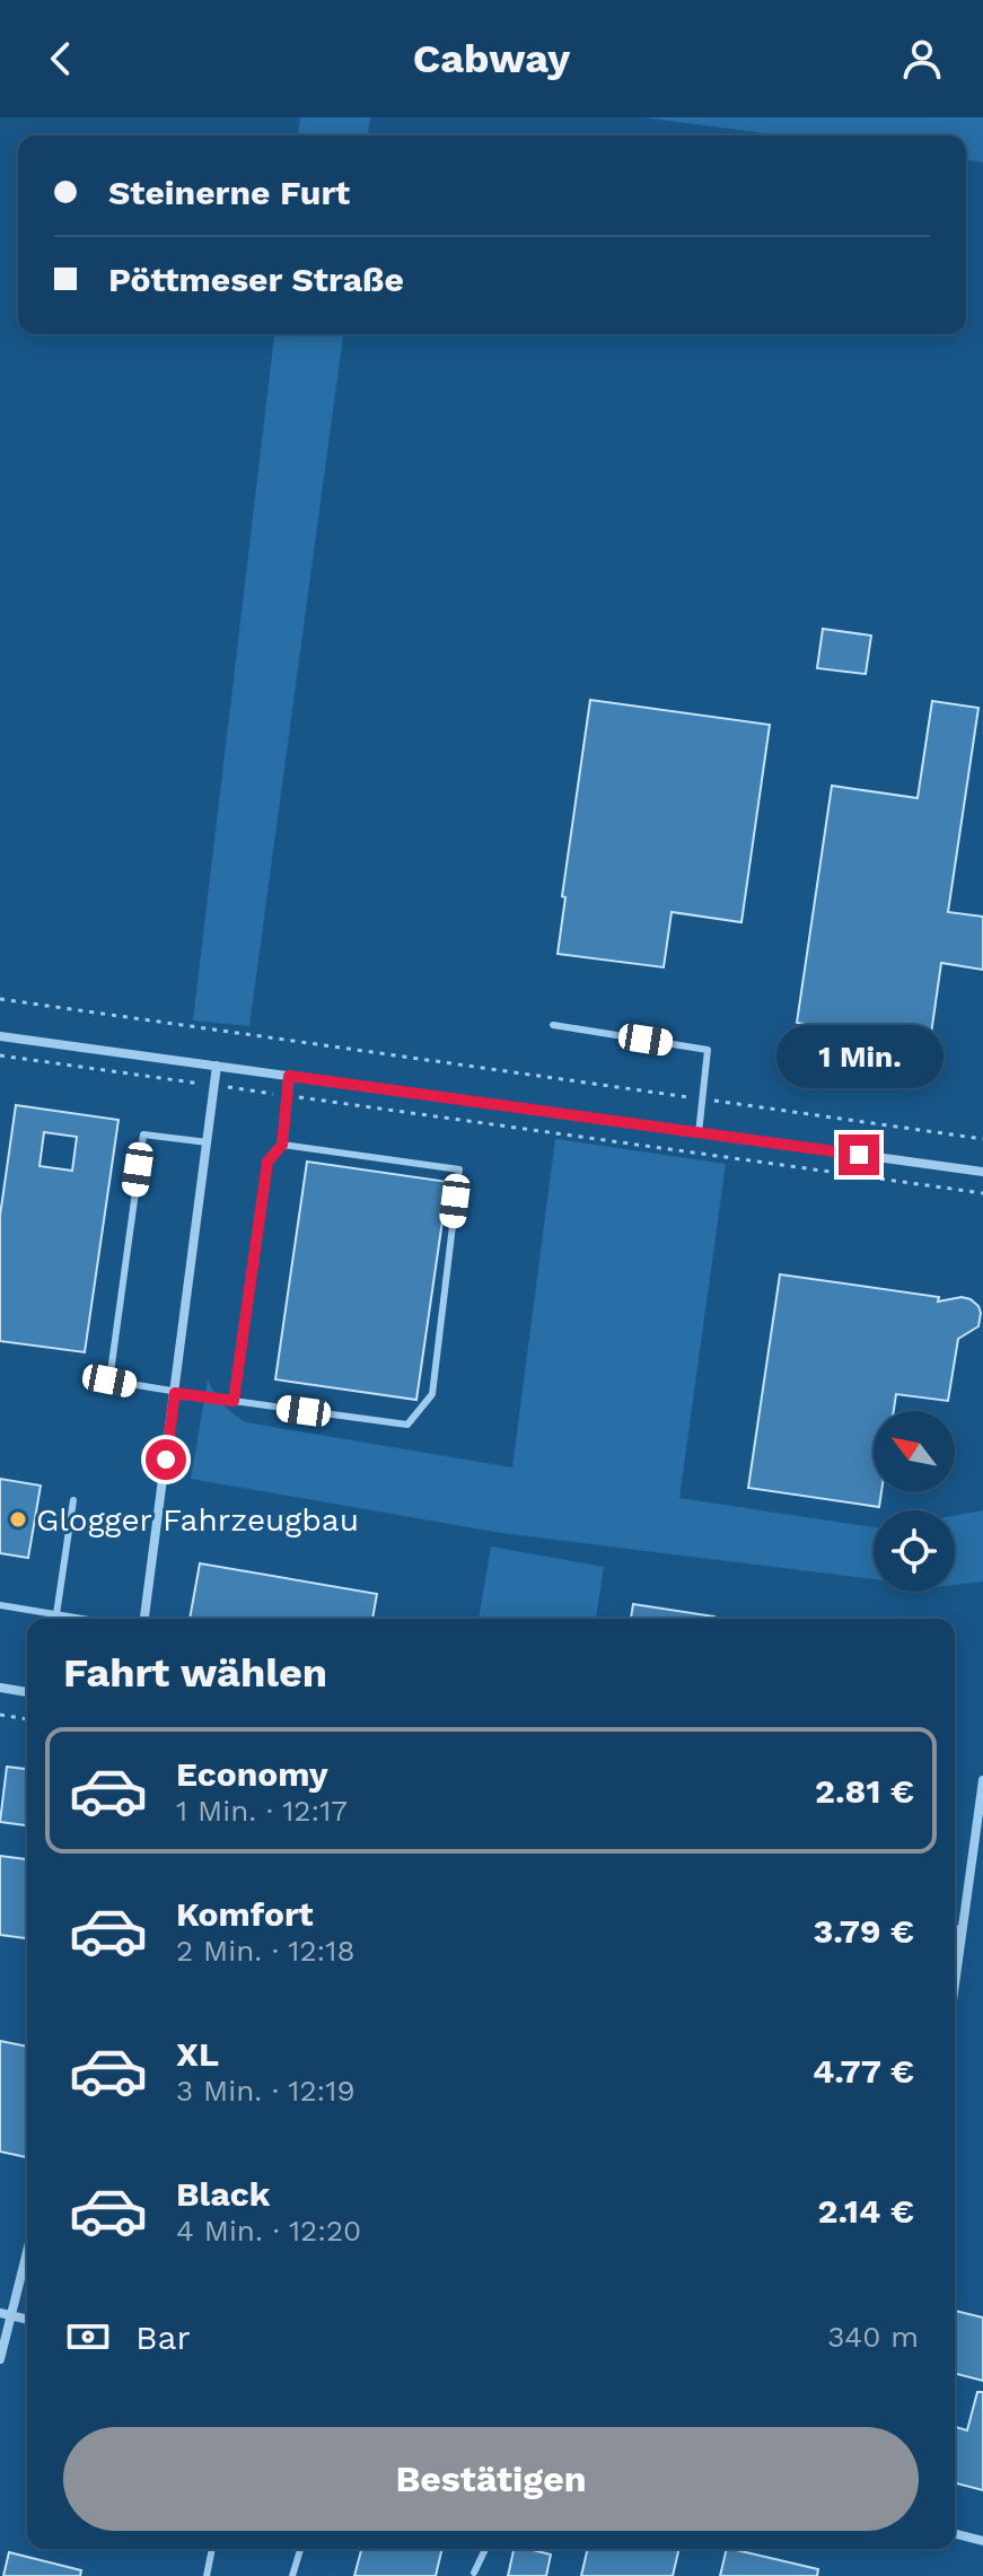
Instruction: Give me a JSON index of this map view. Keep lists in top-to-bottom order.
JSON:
{
  "places": ["Glogger Fahrzeugbau"],
  "north": "top left",
  "page": {
    "header": "Cabway",
    "banner": ["Steinerne Furt", "Pöttmeser Straße"],
    "bubble": "1 Min.",
    "heading": "Fahrt wählen",
    "list": [
      {
        "name": "Economy",
        "note": "1 Min. · 12:17",
        "value": "2.81 €"
      },
      {
        "name": "Komfort",
        "note": "2 Min. · 12:18",
        "value": "3.79 €"
      },
      {
        "name": "XL",
        "note": "3 Min. · 12:19",
        "value": "4.77 €"
      },
      {
        "name": "Black",
        "note": "4 Min. · 12:20",
        "value": "2.14 €"
      }
    ],
    "pay": ["Bar", "340 m"],
    "buttons": "Bestätigen"
  }
}
